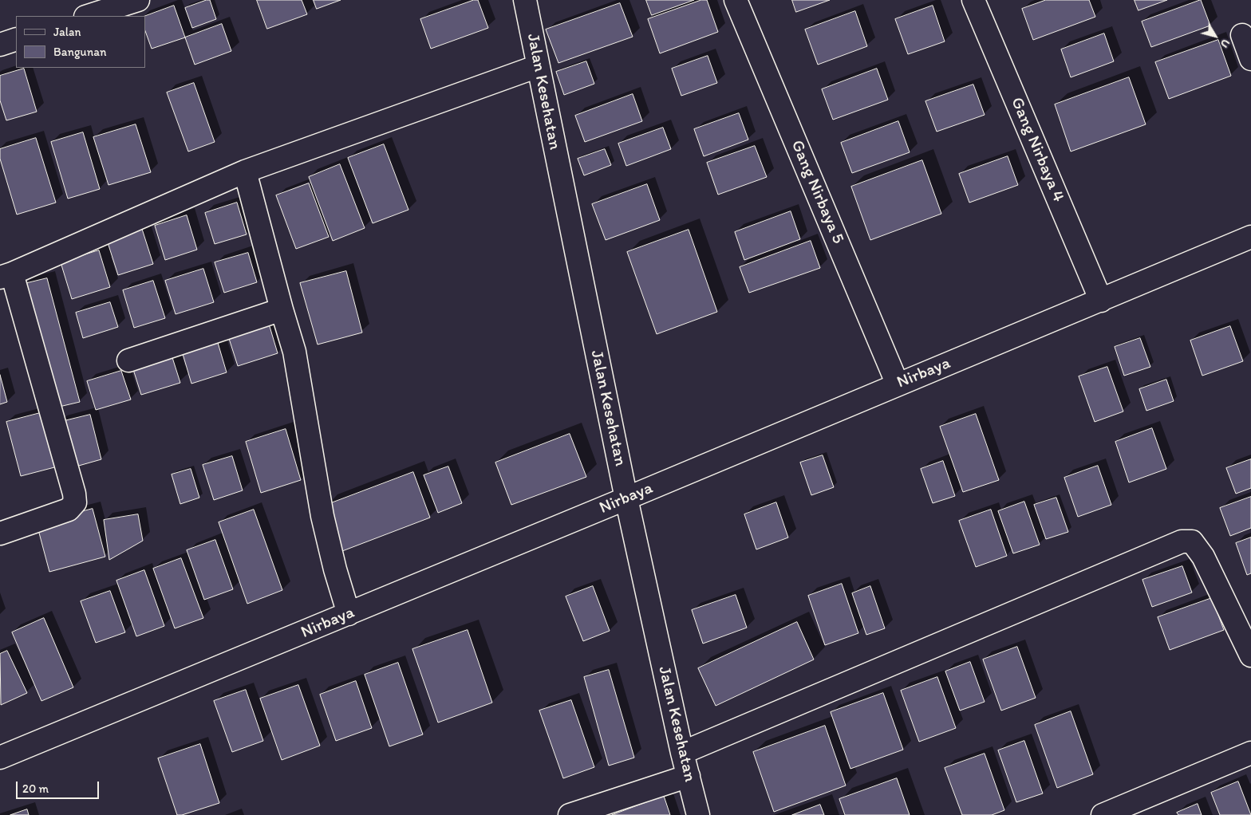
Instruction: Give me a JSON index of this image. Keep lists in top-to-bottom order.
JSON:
{
  "streets": {
    "street": [
      "Jalan Kesehatan",
      "Gang Nirbaya 4",
      "Gang Nirbaya 5",
      "Nirbaya"
    ]
  },
  "crossings": [
    ["Jalan Kesehatan", "Nirbaya"],
    ["Gang Nirbaya 4", "Nirbaya"],
    ["Gang Nirbaya 5", "Nirbaya"]
  ],
  "legend": ["Jalan", "Bangunan"],
  "scale_bar": "20 m",
  "north": "bottom right"
}
